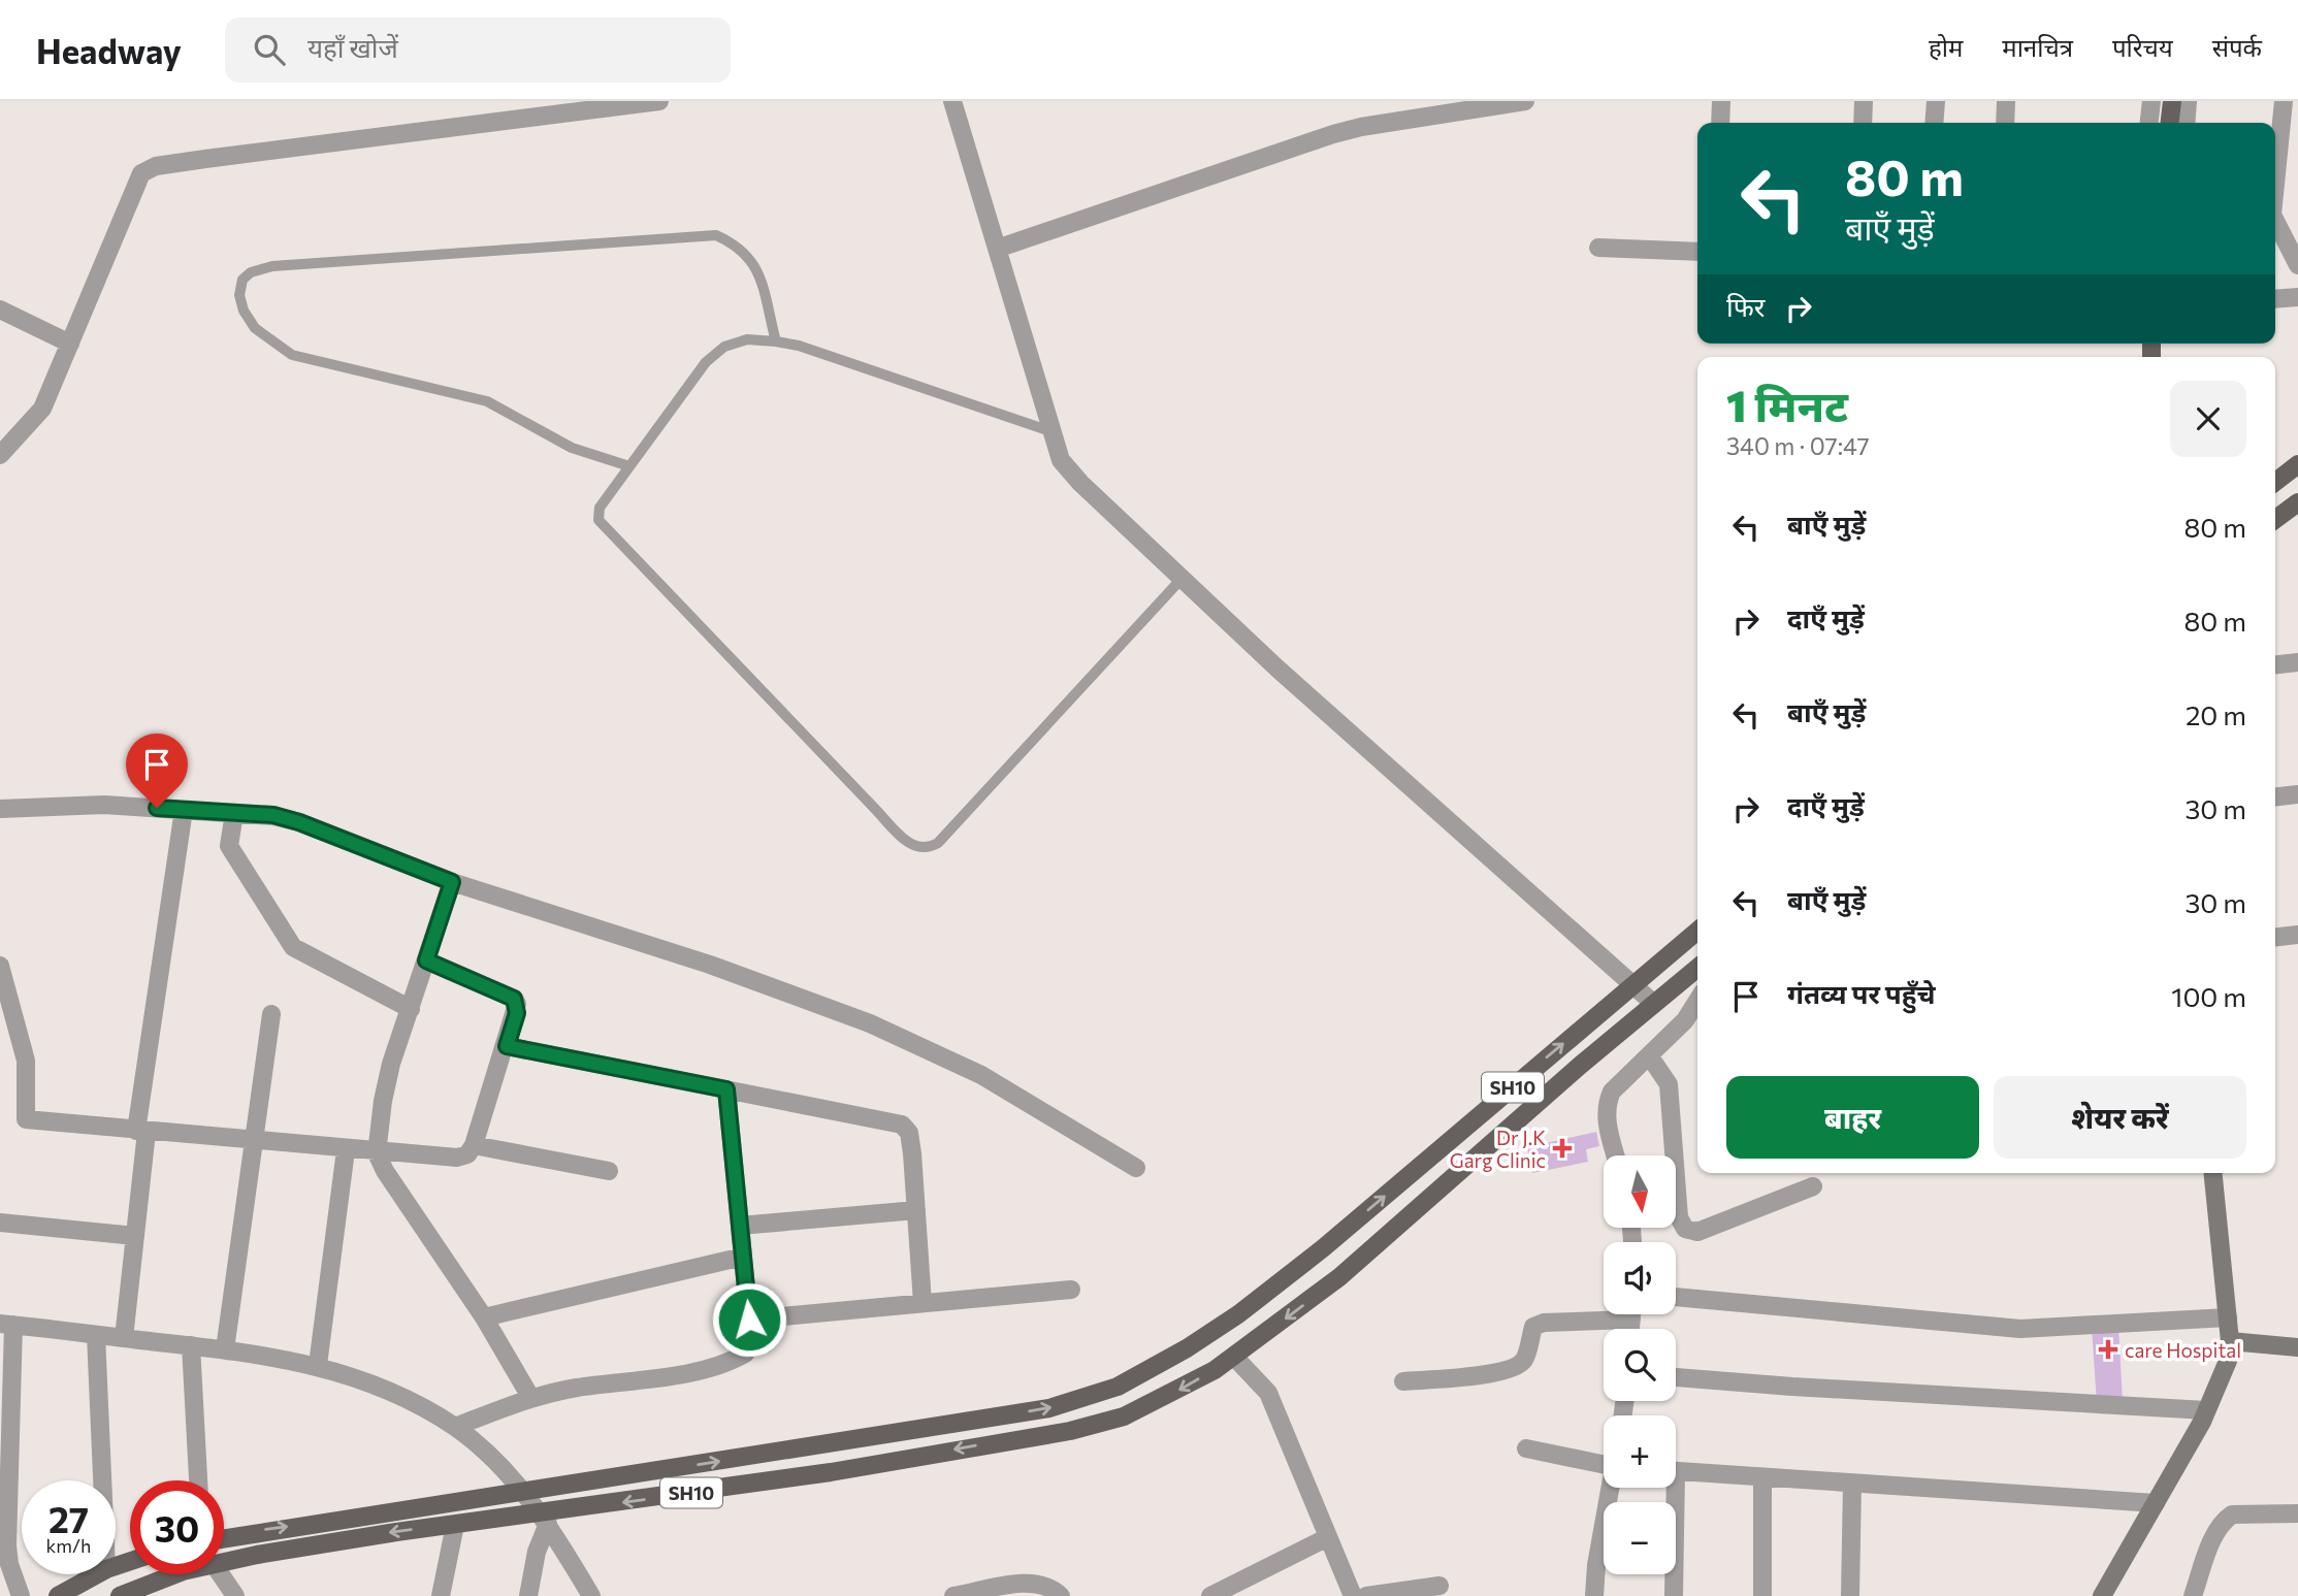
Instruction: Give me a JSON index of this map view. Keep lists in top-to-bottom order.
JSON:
{
  "streets": {
    "main road": ["SH10"]
  },
  "places": {
    "health": ["Dr J.K Garg Clinic", "care Hospital"]
  },
  "north": "bottom",
  "page": {
    "header": "Headway",
    "search": "यहाँ खोजें",
    "nav": [
      "होम",
      "मानचित्र",
      "परिचय",
      "संपर्क"
    ],
    "turn": ["80 m", "बाएँ मुड़ें"],
    "then": "फिर",
    "heading": ["1 मिनट", "340 m · 07:47"],
    "list": [
      {
        "name": "बाएँ मुड़ें",
        "value": "80 m"
      },
      {
        "name": "दाएँ मुड़ें",
        "value": "80 m"
      },
      {
        "name": "बाएँ मुड़ें",
        "value": "20 m"
      },
      {
        "name": "दाएँ मुड़ें",
        "value": "30 m"
      },
      {
        "name": "बाएँ मुड़ें",
        "value": "30 m"
      },
      {
        "name": "गंतव्य पर पहुँचे",
        "value": "100 m"
      }
    ],
    "buttons": ["बाहर", "शेयर करें"],
    "map_buttons": ["+", "−"],
    "speed": "27 km/h",
    "limit": "30"
  }
}
